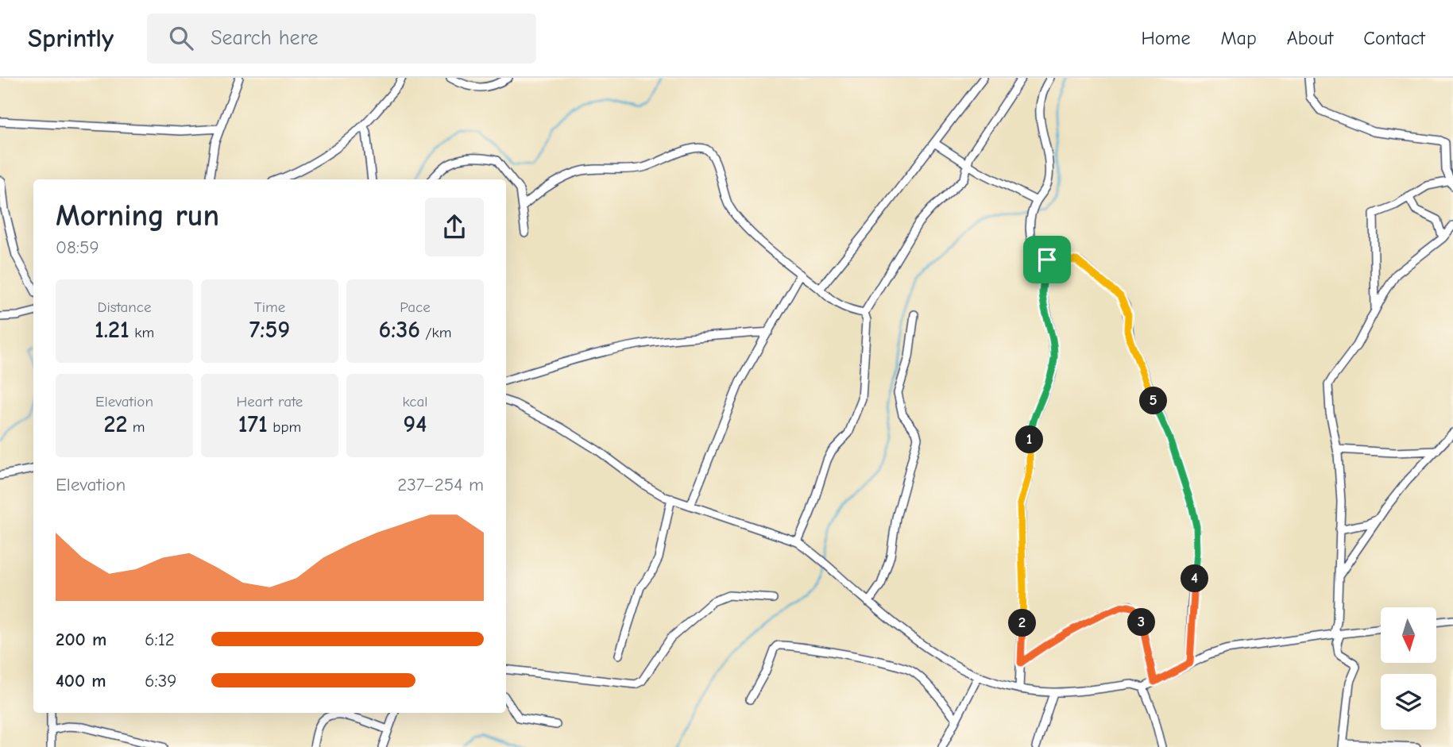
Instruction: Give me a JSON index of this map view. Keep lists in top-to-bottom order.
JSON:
{
  "north": "bottom",
  "page": {
    "header": "Sprintly",
    "search": "Search here",
    "nav": [
      "Home",
      "Map",
      "About",
      "Contact"
    ],
    "heading": ["Morning run", "08:59"],
    "stats": [
      ["Distance", "1.21 km"],
      ["Time", "7:59"],
      ["Pace", "6:36 /km"],
      ["Elevation", "22 m"],
      ["Heart rate", "171 bpm"],
      ["kcal", "94"]
    ],
    "pins": [
      "5",
      "1",
      "4",
      "3",
      "2"
    ],
    "chart": ["Elevation", "237–254 m"],
    "list": [
      {
        "name": "200 m",
        "note": "6:12"
      },
      {
        "name": "400 m",
        "note": "6:39"
      }
    ]
  }
}
